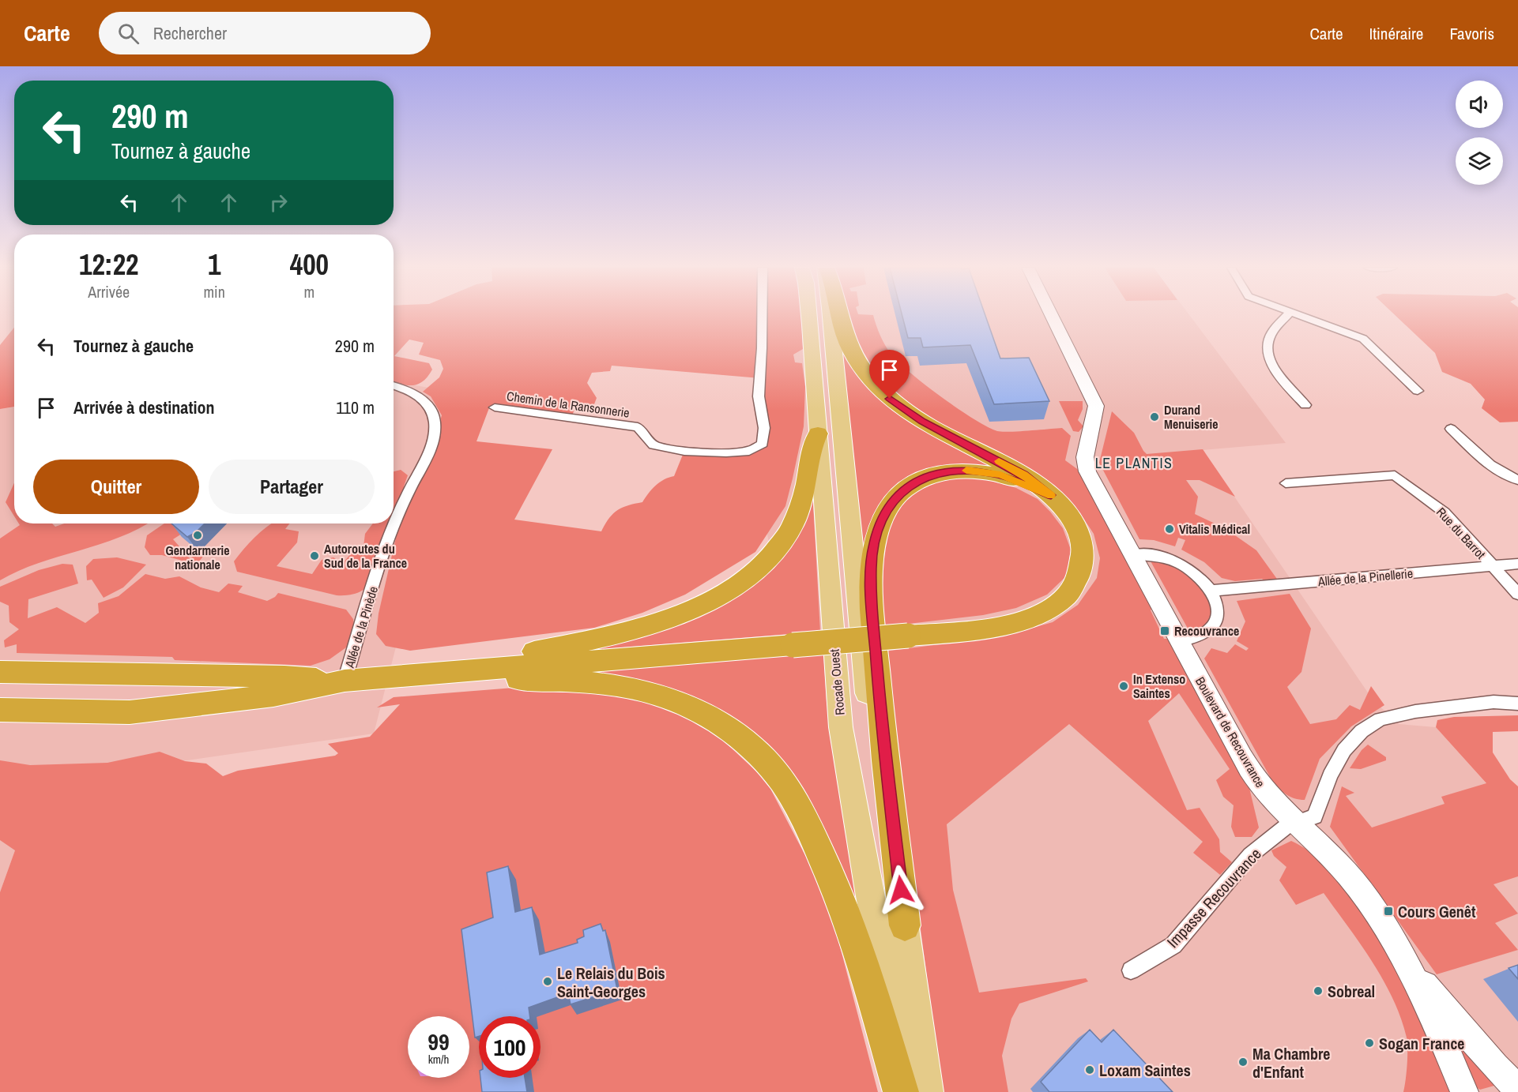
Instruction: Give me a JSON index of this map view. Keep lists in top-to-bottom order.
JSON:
{
  "streets": {
    "main road": ["Rocade Ouest"],
    "street": [
      "Chemin de la Ransonnerie",
      "Rue du Barrot",
      "Allée de la Pinellerie",
      "Allée de la Pinède",
      "Boulevard de Recouvrance",
      "Impasse Recouvrance"
    ]
  },
  "crossings": [
    ["Rue du Barrot", "Allée de la Pinellerie"],
    ["Boulevard de Recouvrance", "Impasse Recouvrance"]
  ],
  "districts": ["LE PLANTIS"],
  "places": {
    "other": [
      "Durand Menuiserie",
      "Vitalis Médical",
      "Gendarmerie nationale",
      "Autoroutes du Sud de la France",
      "In Extenso Saintes",
      "Le Relais du Bois Saint-Georges",
      "Sobreal",
      "Sogan France",
      "Ma Chambre d'Enfant",
      "Loxam Saintes"
    ],
    "transit": ["Recouvrance", "Cours Genêt"]
  },
  "page": {
    "header": "Carte",
    "search": "Rechercher",
    "nav": ["Carte", "Itinéraire", "Favoris"],
    "turn": ["290 m", "Tournez à gauche"],
    "eta": [
      "12:22",
      "Arrivée",
      "1",
      "min",
      "400",
      "m"
    ],
    "list": [
      {
        "name": "Tournez à gauche",
        "value": "290 m"
      },
      {
        "name": "Arrivée à destination",
        "value": "110 m"
      }
    ],
    "buttons": ["Quitter", "Partager"],
    "speed": "99 km/h",
    "limit": "100"
  }
}
